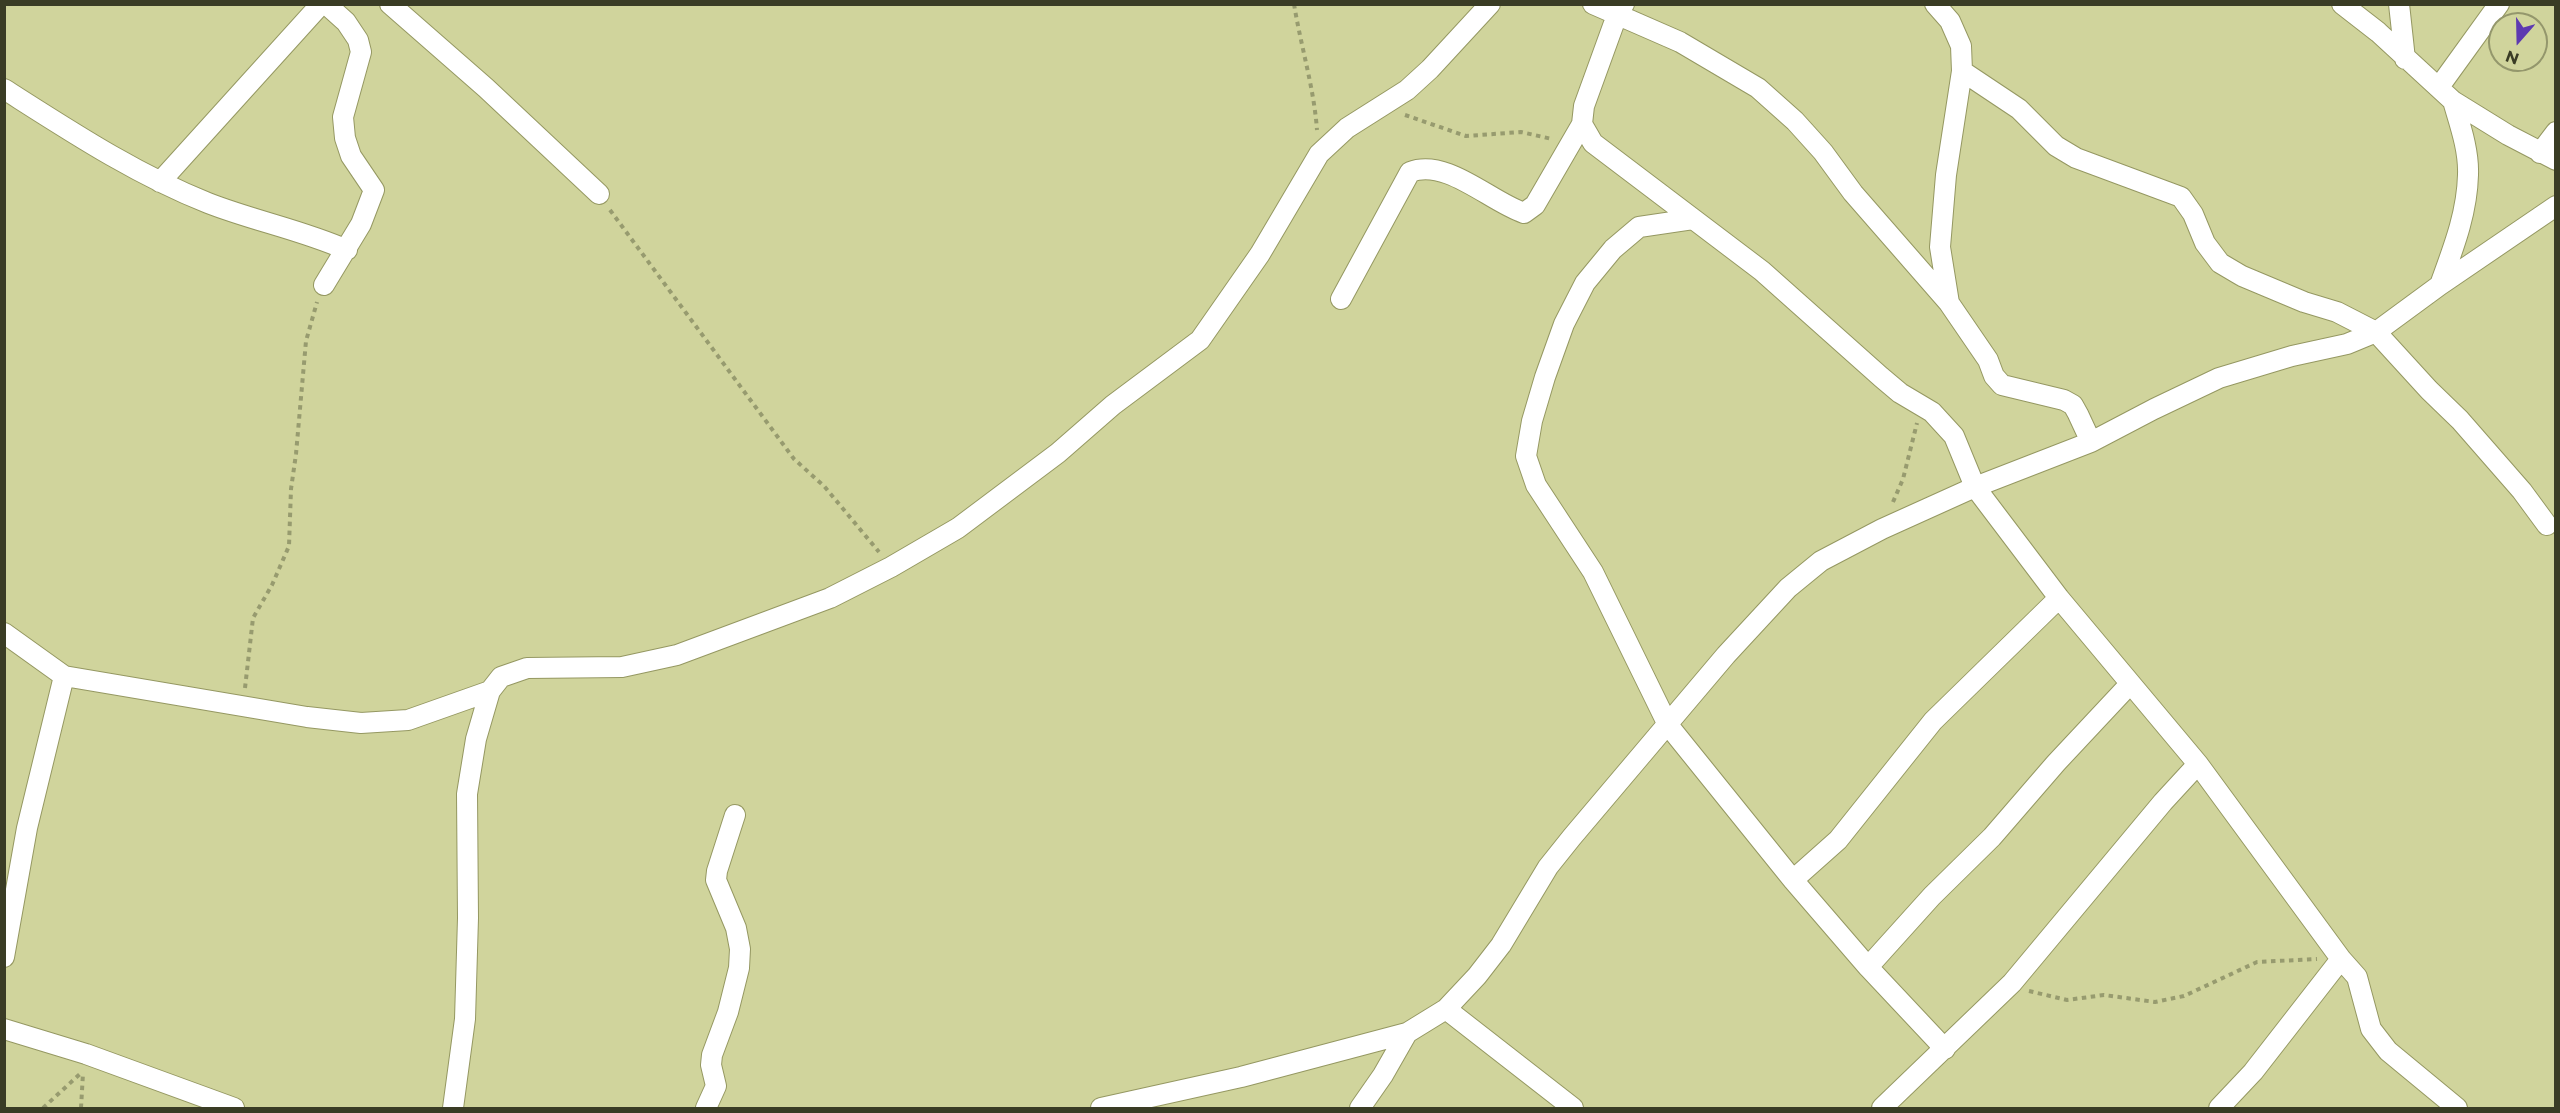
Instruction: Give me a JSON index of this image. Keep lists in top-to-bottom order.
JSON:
{
  "north": "bottom"
}
